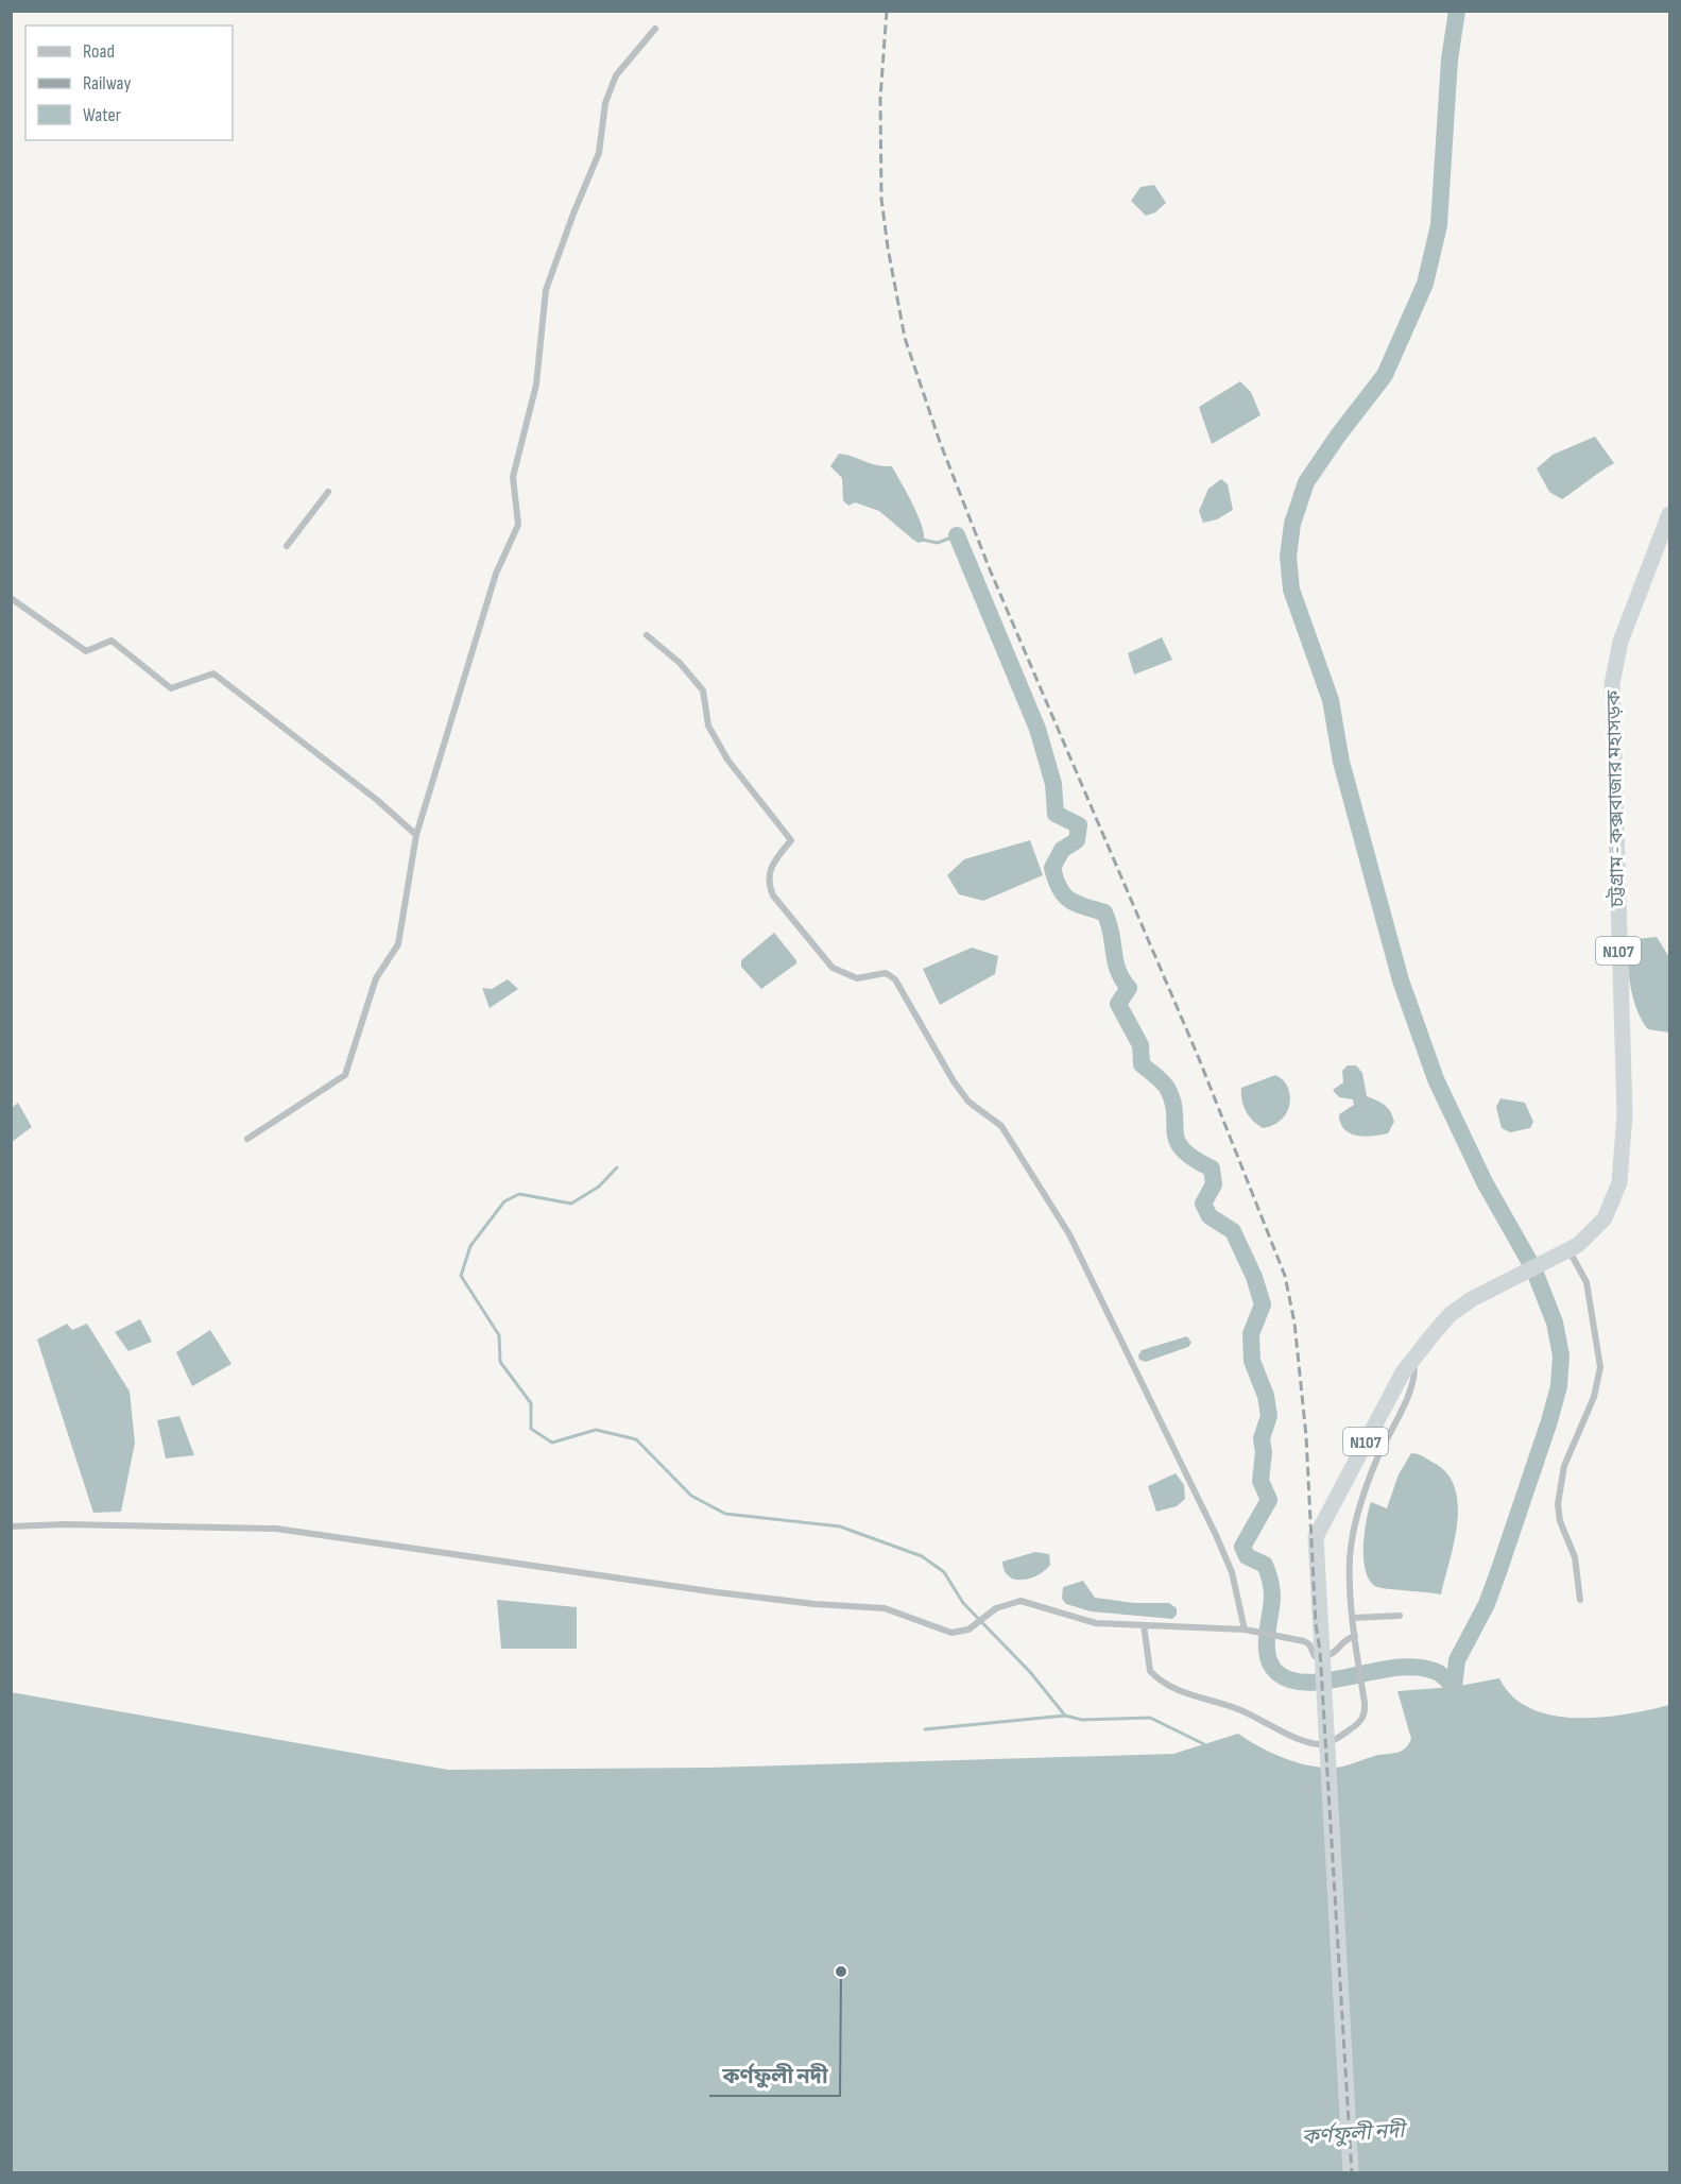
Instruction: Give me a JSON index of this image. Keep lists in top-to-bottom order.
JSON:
{
  "streets": {
    "highway": ["চট্টগ্রাম - কক্সবাজার মহাসড়ক", "N107"]
  },
  "crossings": [
    ["চট্টগ্রাম - কক্সবাজার মহাসড়ক", "N107"]
  ],
  "water": ["কর্ণফুলী নদী"],
  "places": ["কর্ণফুলী নদী"],
  "legend": ["Road", "Railway", "Water"]
}
